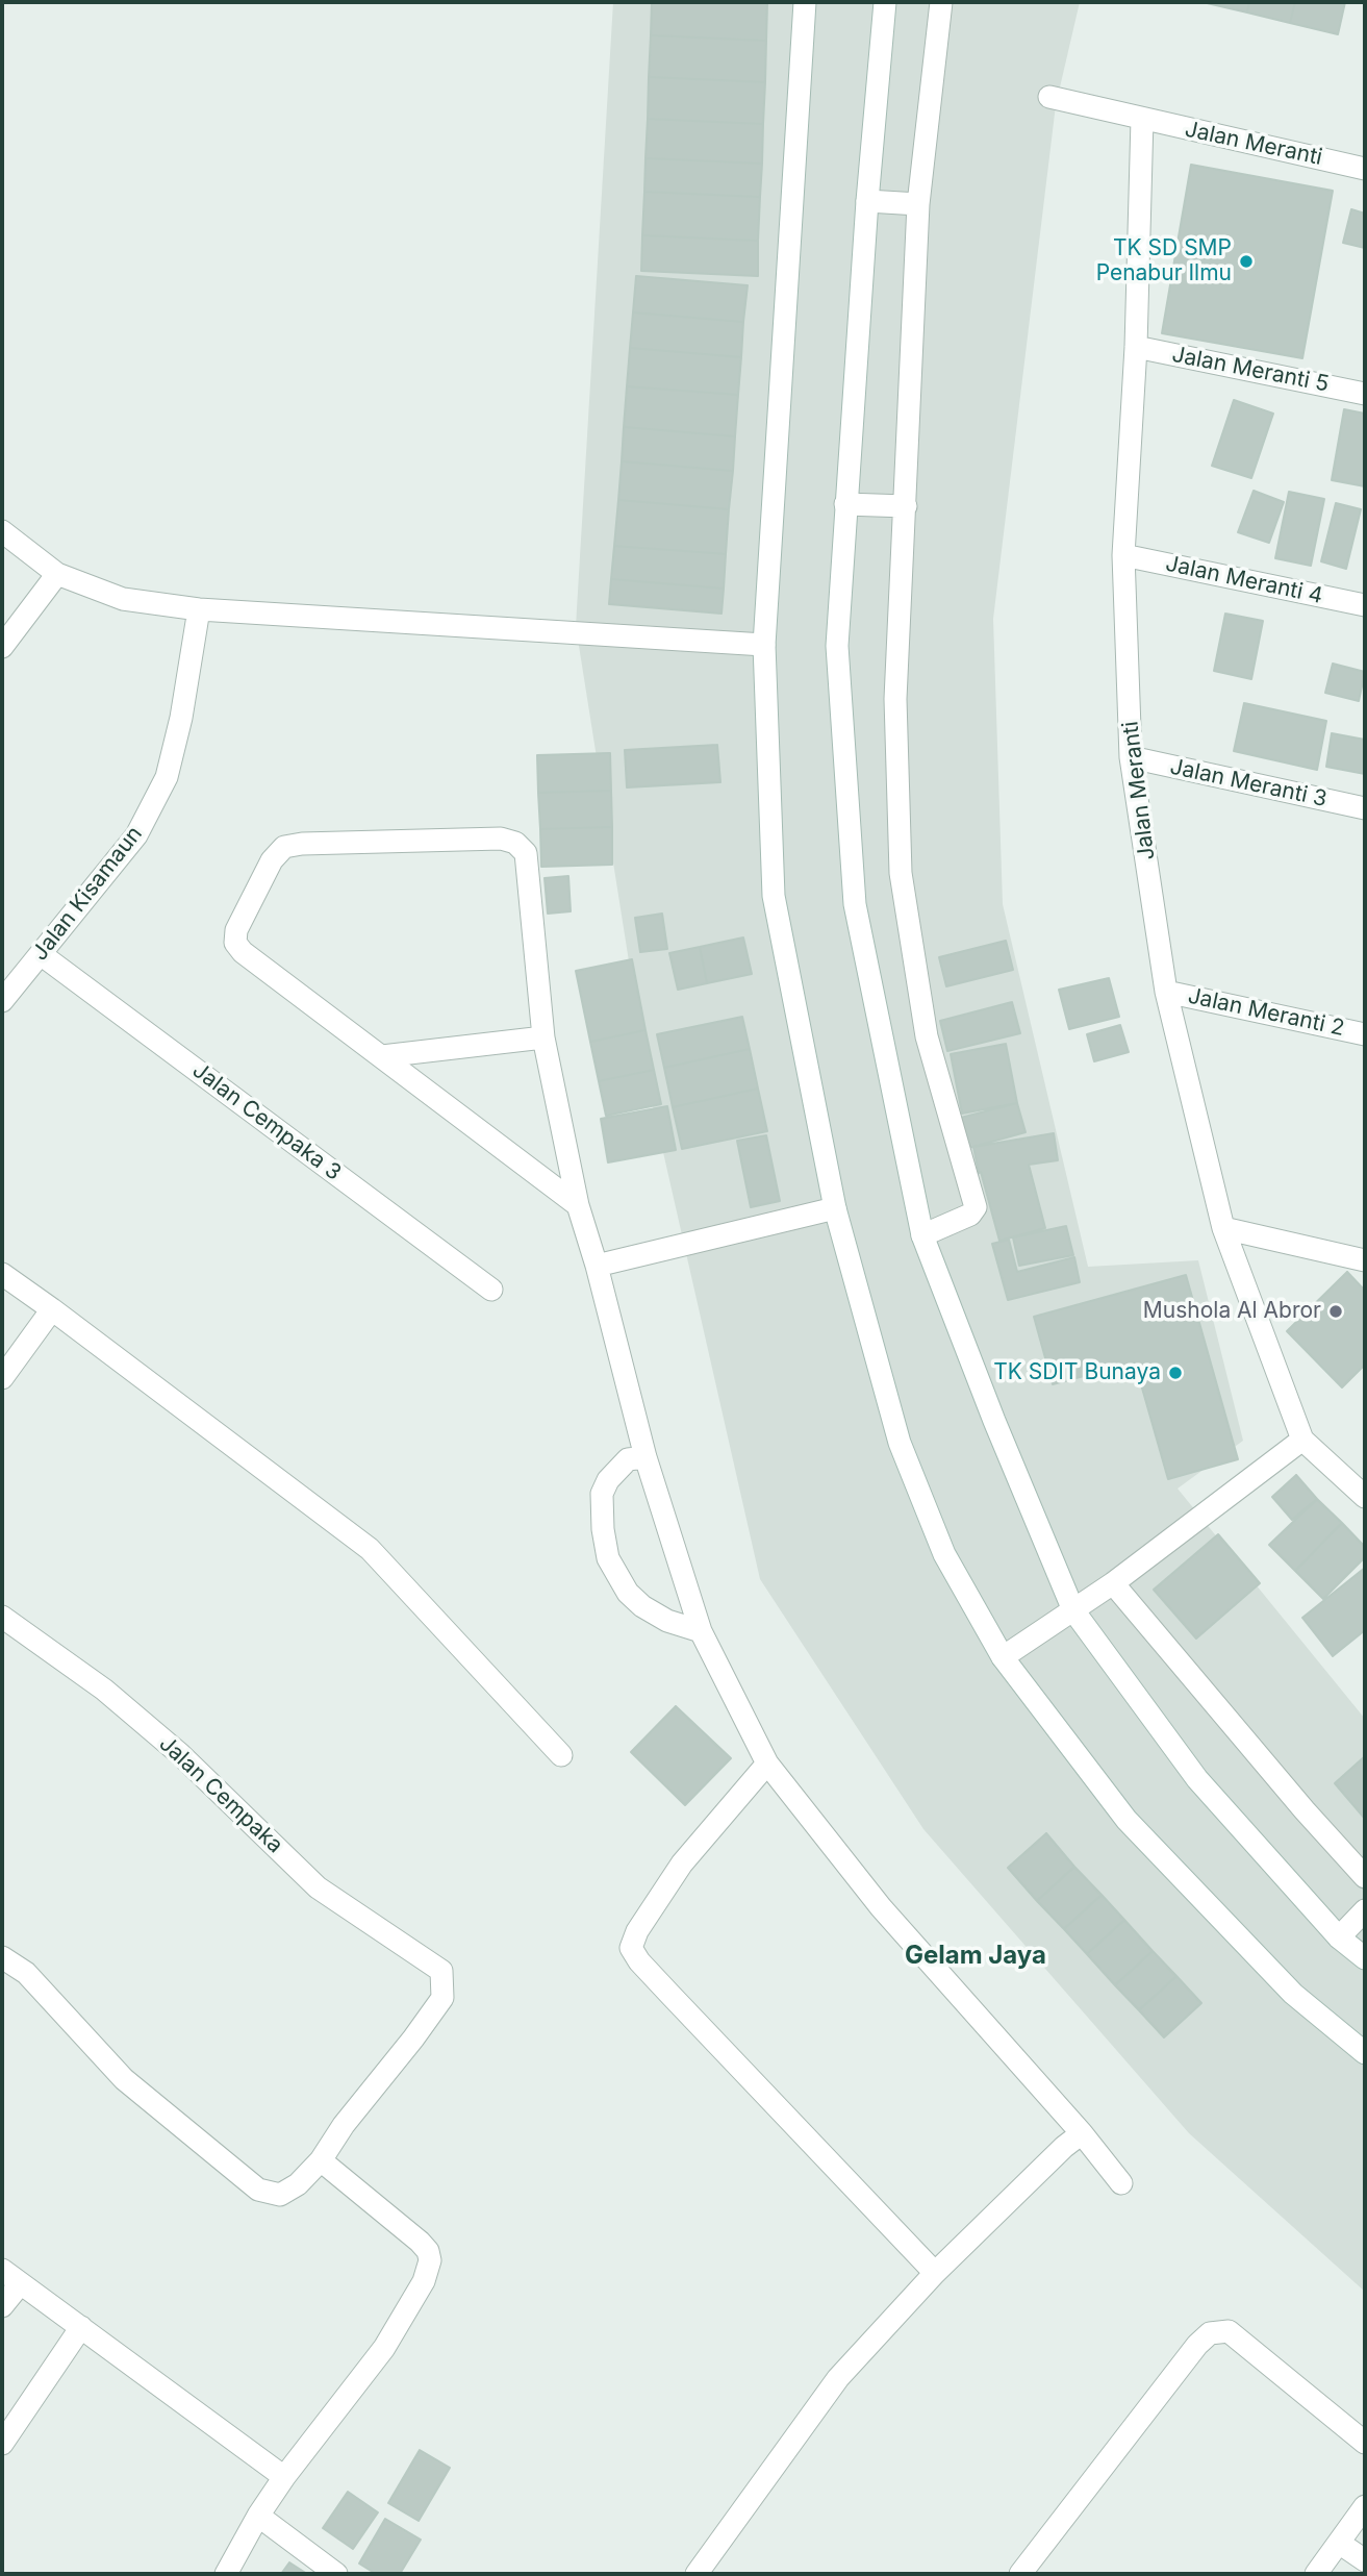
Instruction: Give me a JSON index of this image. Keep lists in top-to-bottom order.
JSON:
{
  "streets": {
    "street": [
      "Jalan Meranti",
      "Jalan Meranti 5",
      "Jalan Meranti 4",
      "Jalan Meranti 3",
      "Jalan Kisamaun",
      "Jalan Meranti 2",
      "Jalan Cempaka 3",
      "Jalan Cempaka"
    ]
  },
  "crossings": [
    ["Jalan Meranti", "Jalan Meranti 5"],
    ["Jalan Meranti", "Jalan Meranti 4"],
    ["Jalan Meranti", "Jalan Meranti 3"],
    ["Jalan Meranti", "Jalan Meranti 2"],
    ["Jalan Kisamaun", "Jalan Cempaka 3"]
  ],
  "districts": ["Gelam Jaya"],
  "places": ["TK SD SMP Penabur Ilmu", "Mushola Al Abror", "TK SDIT Bunaya"]
}
